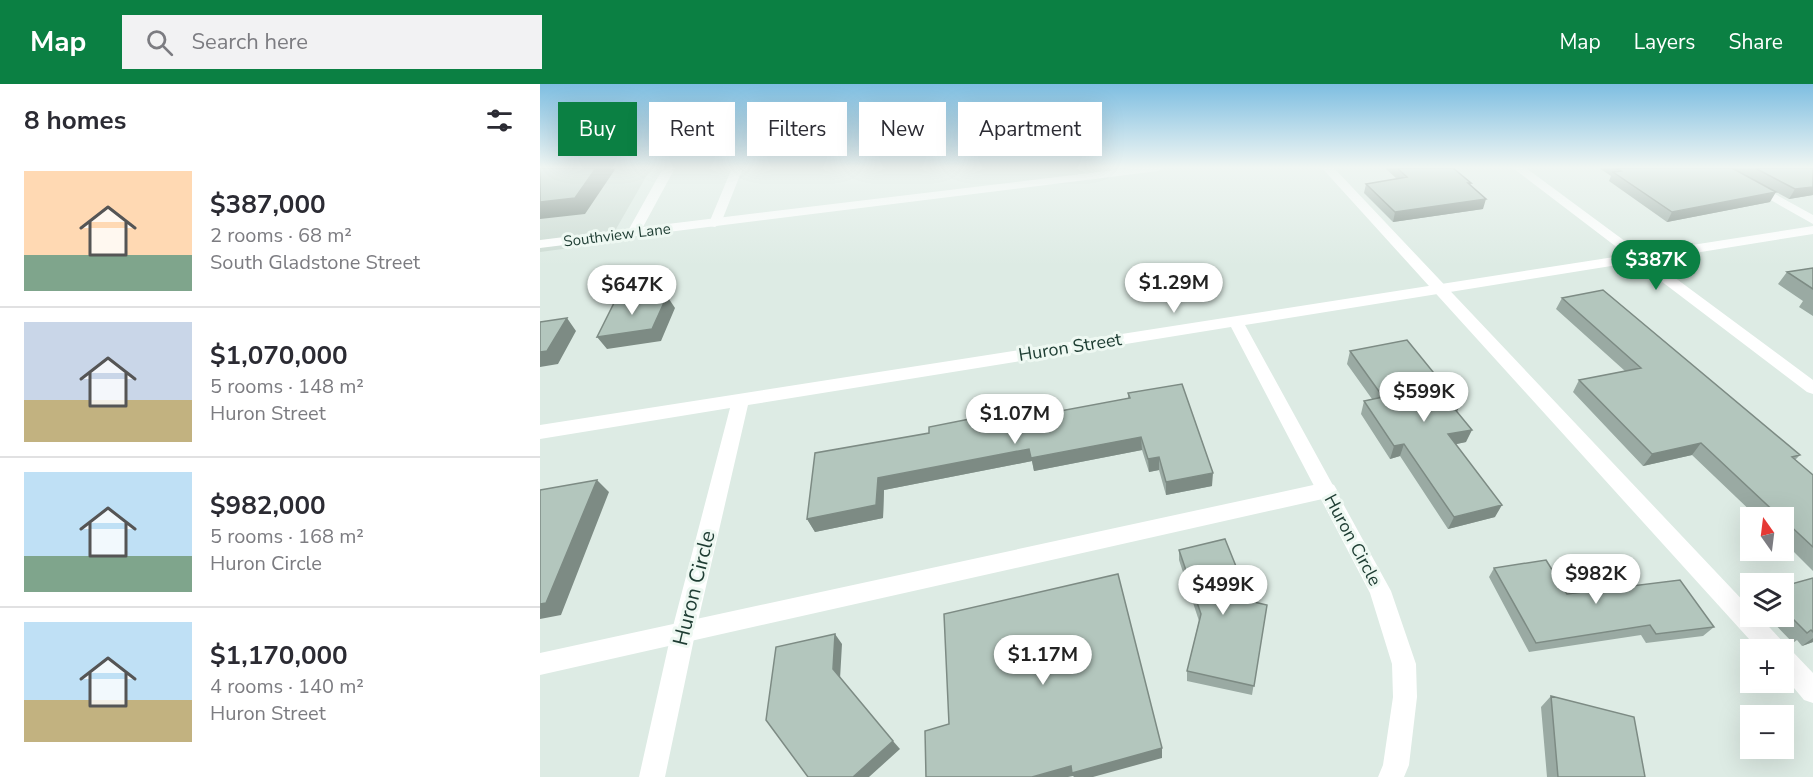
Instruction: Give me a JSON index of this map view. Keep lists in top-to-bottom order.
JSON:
{
  "streets": {
    "street": ["Southview Lane", "Huron Street", "Huron Circle"]
  },
  "crossings": [
    ["Huron Street", "Huron Circle"]
  ],
  "north": "top",
  "page": {
    "header": "Map",
    "search": "Search here",
    "nav": ["Map", "Layers", "Share"],
    "heading": "8 homes",
    "chip": [
      "Buy",
      "Rent",
      "Filters",
      "New",
      "Apartment"
    ],
    "list": [
      {
        "name": "$387,000",
        "note": "2 rooms · 68 m² · South Gladstone Street"
      },
      {
        "name": "$1,070,000",
        "note": "5 rooms · 148 m² · Huron Street"
      },
      {
        "name": "$982,000",
        "note": "5 rooms · 168 m² · Huron Circle"
      },
      {
        "name": "$1,170,000",
        "note": "4 rooms · 140 m² · Huron Street"
      }
    ],
    "price": [
      "$387K",
      "$1.29M",
      "$647K",
      "$599K",
      "$1.07M",
      "$982K",
      "$499K",
      "$1.17M"
    ],
    "map_buttons": ["+", "−"]
  }
}
